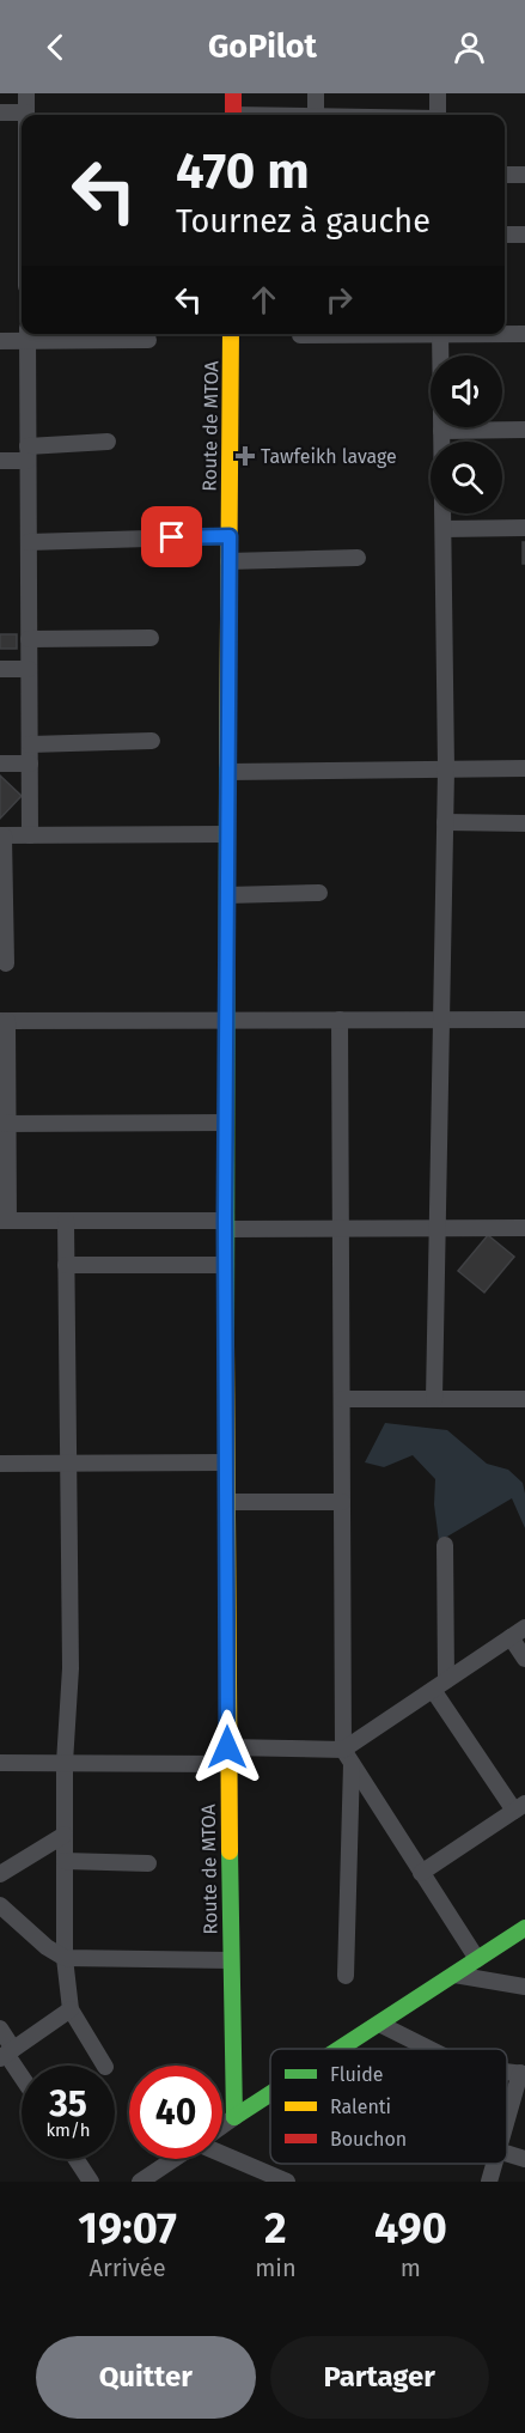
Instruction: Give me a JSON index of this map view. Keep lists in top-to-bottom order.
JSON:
{
  "streets": {
    "street": ["Route de MTOA"]
  },
  "places": {
    "health": ["Tawfeikh lavage"]
  },
  "legend": ["Fluide", "Ralenti", "Bouchon"],
  "page": {
    "header": "GoPilot",
    "turn": ["470 m", "Tournez à gauche"],
    "speed": "35 km/h",
    "limit": "40",
    "eta": [
      "19:07",
      "Arrivée",
      "2",
      "min",
      "490",
      "m"
    ],
    "buttons": ["Quitter", "Partager"]
  }
}
